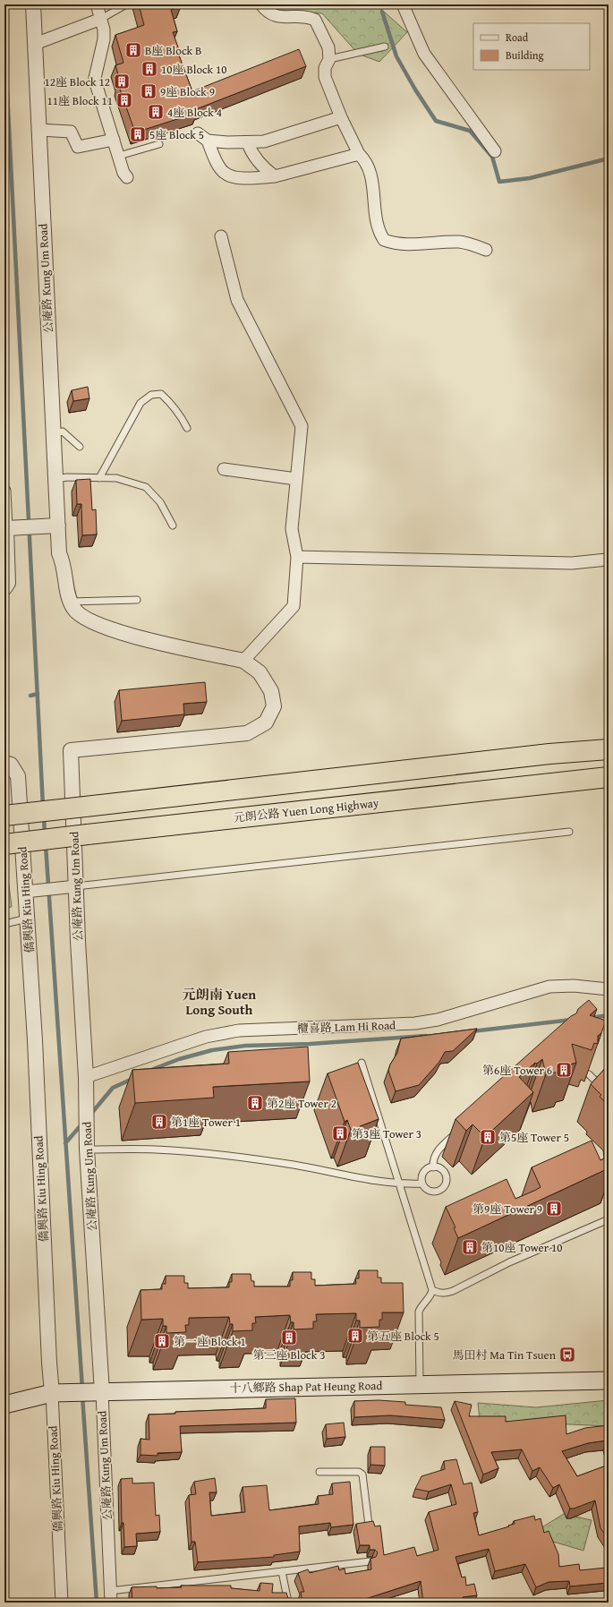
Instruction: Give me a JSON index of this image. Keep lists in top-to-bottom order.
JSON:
{
  "streets": {
    "highway": ["元朗公路 Yuen Long Highway"],
    "main road": ["十八鄉路 Shap Pat Heung Road"],
    "street": ["公庵路 Kung Um Road", "僑興路 Kiu Hing Road", "欖喜路 Lam Hi Road"]
  },
  "crossings": [
    ["公庵路 Kung Um Road", "欖喜路 Lam Hi Road"],
    ["公庵路 Kung Um Road", "十八鄉路 Shap Pat Heung Road"],
    ["僑興路 Kiu Hing Road", "十八鄉路 Shap Pat Heung Road"]
  ],
  "districts": ["元朗南 Yuen Long South"],
  "places": {
    "building": [
      "B座 Block B",
      "10座 Block 10",
      "12座 Block 12",
      "9座 Block 9",
      "11座 Block 11",
      "4座 Block 4",
      "5座 Block 5",
      "第6座 Tower 6",
      "第2座 Tower 2",
      "第1座 Tower 1",
      "第3座 Tower 3",
      "第5座 Tower 5",
      "第9座 Tower 9",
      "第10座 Tower 10",
      "第五座 Block 5",
      "第三座 Block 3",
      "第一座 Block 1"
    ],
    "bus stop": ["馬田村 Ma Tin Tsuen"]
  },
  "legend": ["Road", "Building"]
}
